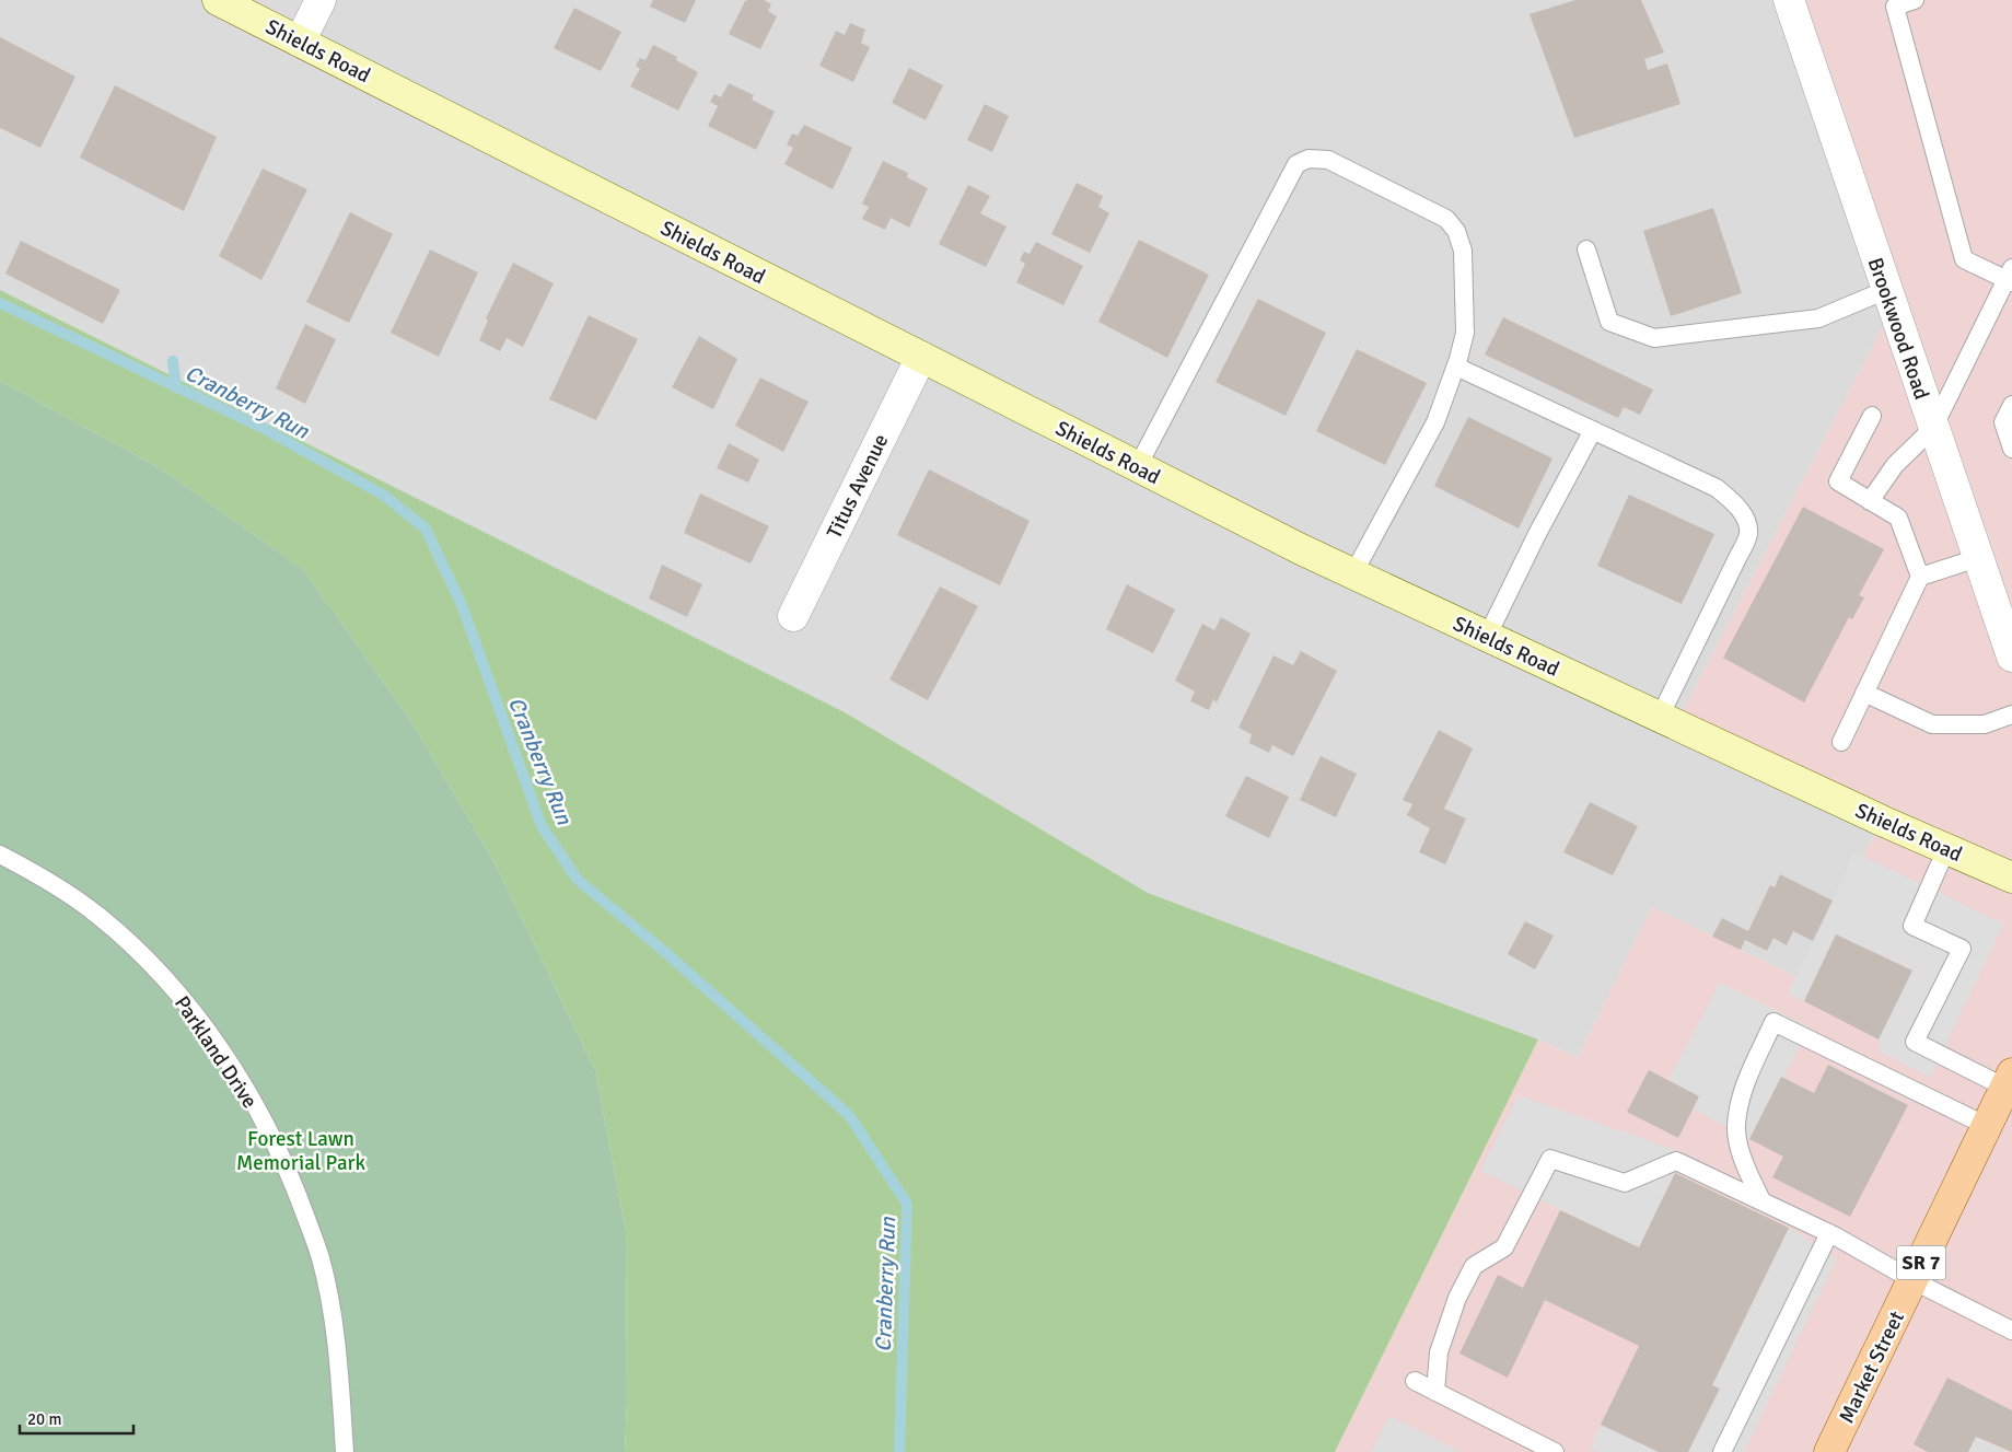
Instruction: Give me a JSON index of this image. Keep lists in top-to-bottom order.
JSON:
{
  "streets": {
    "main road": ["Shields Road", "SR 7", "Market Street"],
    "street": ["Brookwood Road", "Titus Avenue"],
    "lane": ["Parkland Drive"]
  },
  "crossings": [
    ["Shields Road", "Titus Avenue"]
  ],
  "water": ["Cranberry Run"],
  "parks": ["Forest Lawn Memorial Park"],
  "scale_bar": "20 m"
}
